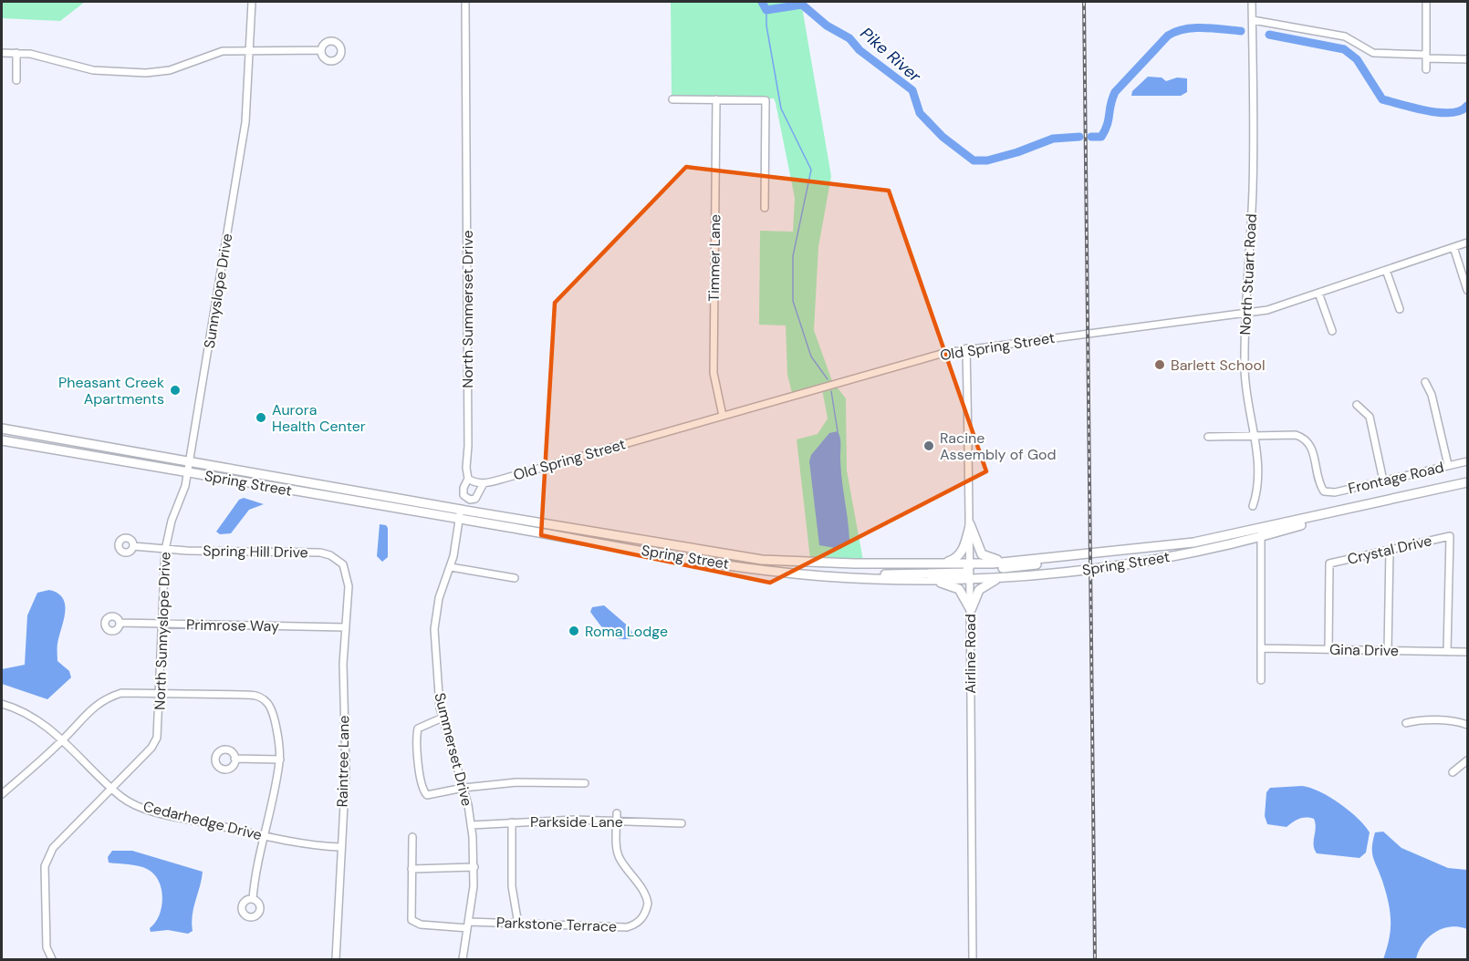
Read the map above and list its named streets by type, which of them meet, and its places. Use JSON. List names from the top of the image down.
{
  "streets": {
    "main road": ["Spring Street"],
    "street": [
      "Timmer Lane",
      "North Stuart Road",
      "Sunnyslope Drive",
      "North Summerset Drive",
      "Old Spring Street",
      "Frontage Road",
      "Crystal Drive",
      "Spring Hill Drive",
      "Primrose Way",
      "North Sunnyslope Drive",
      "Gina Drive",
      "Airline Road",
      "Summerset Drive",
      "Raintree Lane",
      "Cedarhedge Drive",
      "Parkside Lane",
      "Parkstone Terrace"
    ]
  },
  "crossings": [
    ["Timmer Lane", "Old Spring Street"],
    ["North Stuart Road", "Old Spring Street"],
    ["North Stuart Road", "Frontage Road"],
    ["Sunnyslope Drive", "Spring Street"],
    ["Sunnyslope Drive", "North Sunnyslope Drive"],
    ["North Summerset Drive", "Old Spring Street"],
    ["Old Spring Street", "Airline Road"],
    ["Spring Street", "North Sunnyslope Drive"],
    ["Spring Street", "Airline Road"],
    ["Spring Street", "Summerset Drive"],
    ["Crystal Drive", "Gina Drive"],
    ["Spring Hill Drive", "North Sunnyslope Drive"],
    ["Spring Hill Drive", "Raintree Lane"],
    ["Primrose Way", "North Sunnyslope Drive"],
    ["Primrose Way", "Raintree Lane"],
    ["North Sunnyslope Drive", "Cedarhedge Drive"],
    ["Summerset Drive", "Parkside Lane"],
    ["Summerset Drive", "Parkstone Terrace"],
    ["Raintree Lane", "Cedarhedge Drive"],
    ["Parkside Lane", "Parkstone Terrace"]
  ],
  "water": ["Pike River"],
  "places": [
    "Barlett School",
    "Pheasant Creek Apartments",
    "Aurora Health Center",
    "Racine Assembly of God",
    "Roma Lodge"
  ]
}
